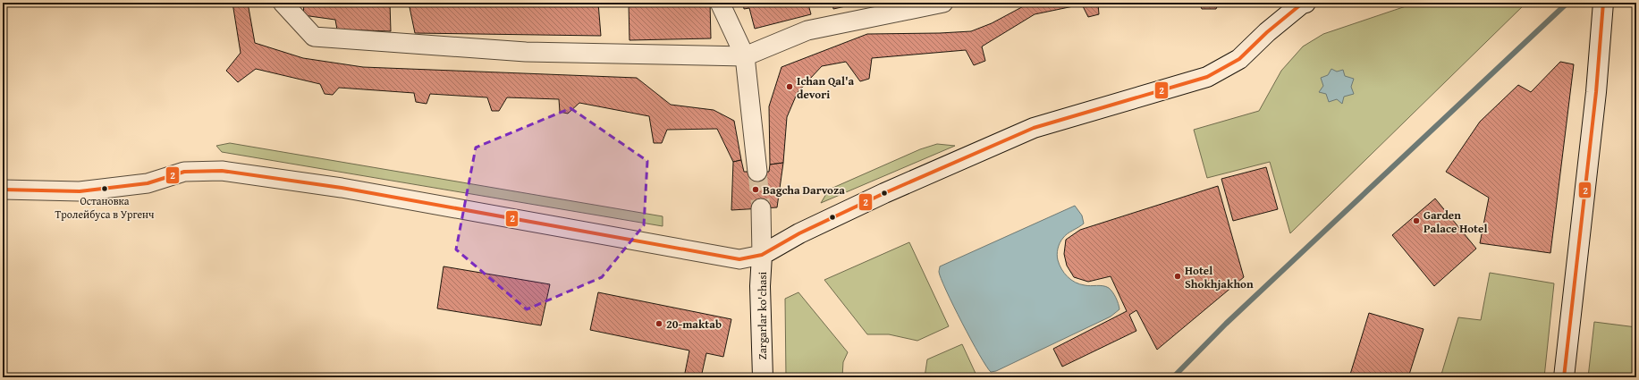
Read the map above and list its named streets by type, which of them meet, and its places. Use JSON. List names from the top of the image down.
{
  "streets": {
    "main road": ["Zargarlar ko'chasi"]
  },
  "places": [
    "Ichan Qal'a devori",
    "Остановка Тролейбуса в Ургенч",
    "Bagcha Darvoza",
    "Garden Palace Hotel",
    "Hotel Shokhjakhon",
    "20-maktab"
  ],
  "lines": ["transit line 2"]
}
